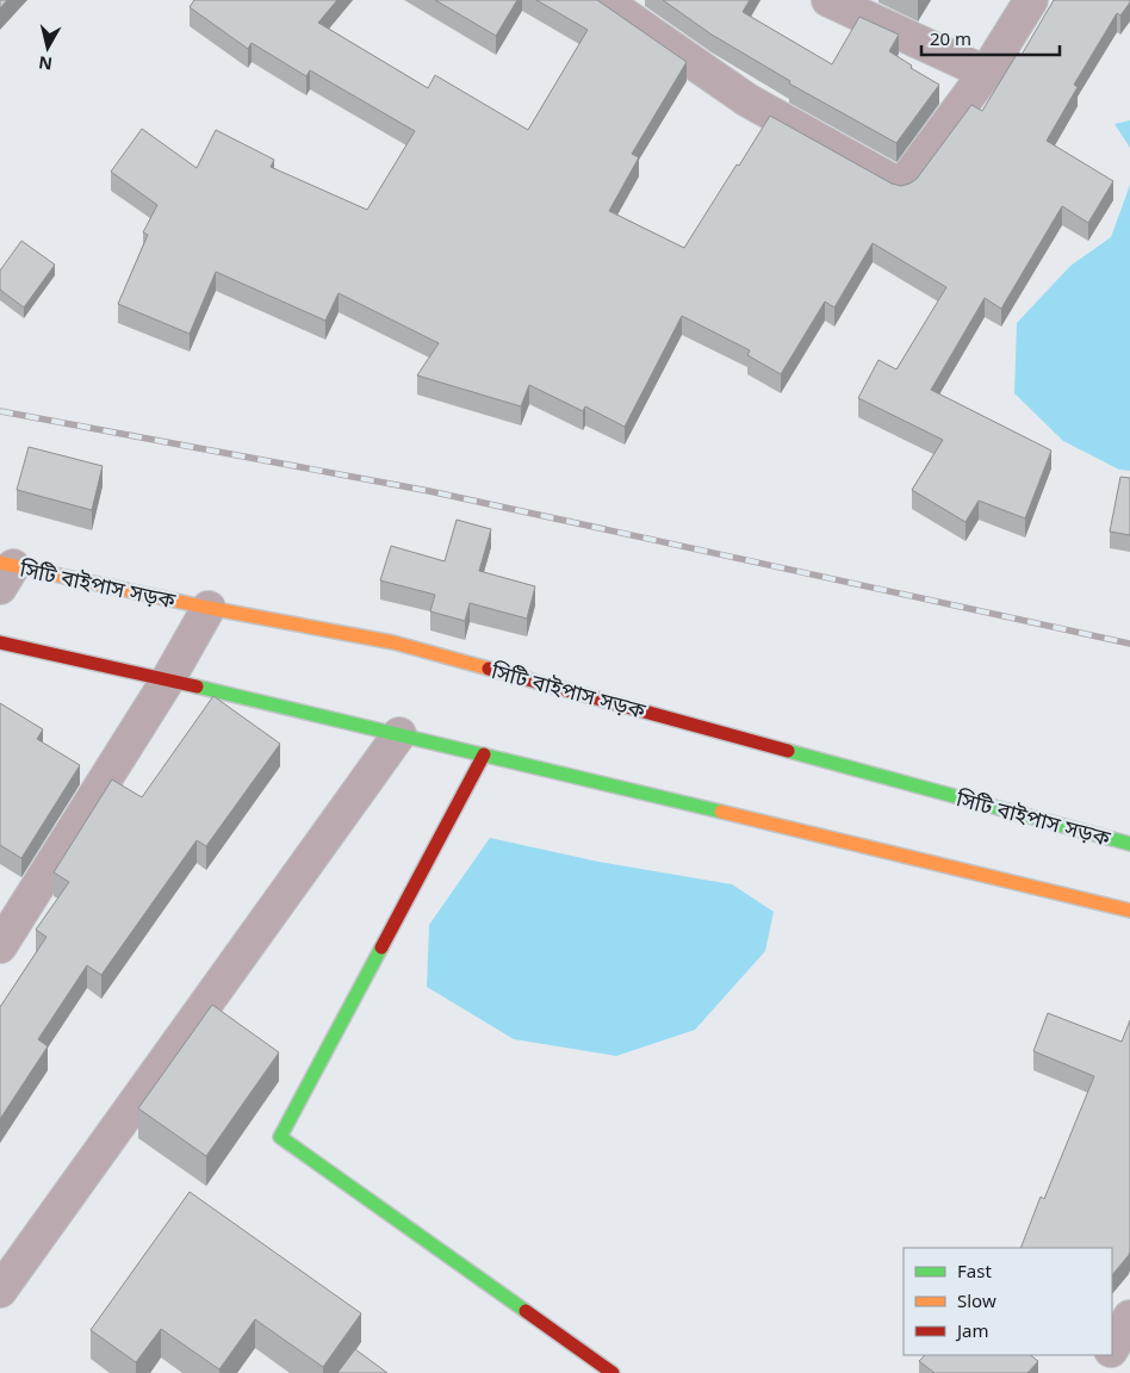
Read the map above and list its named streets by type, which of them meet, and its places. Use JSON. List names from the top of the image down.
{
  "streets": {
    "main road": ["সিটি বাইপাস সড়ক"]
  },
  "legend": ["Fast", "Slow", "Jam"],
  "scale_bar": "20 m",
  "north": "bottom"
}
